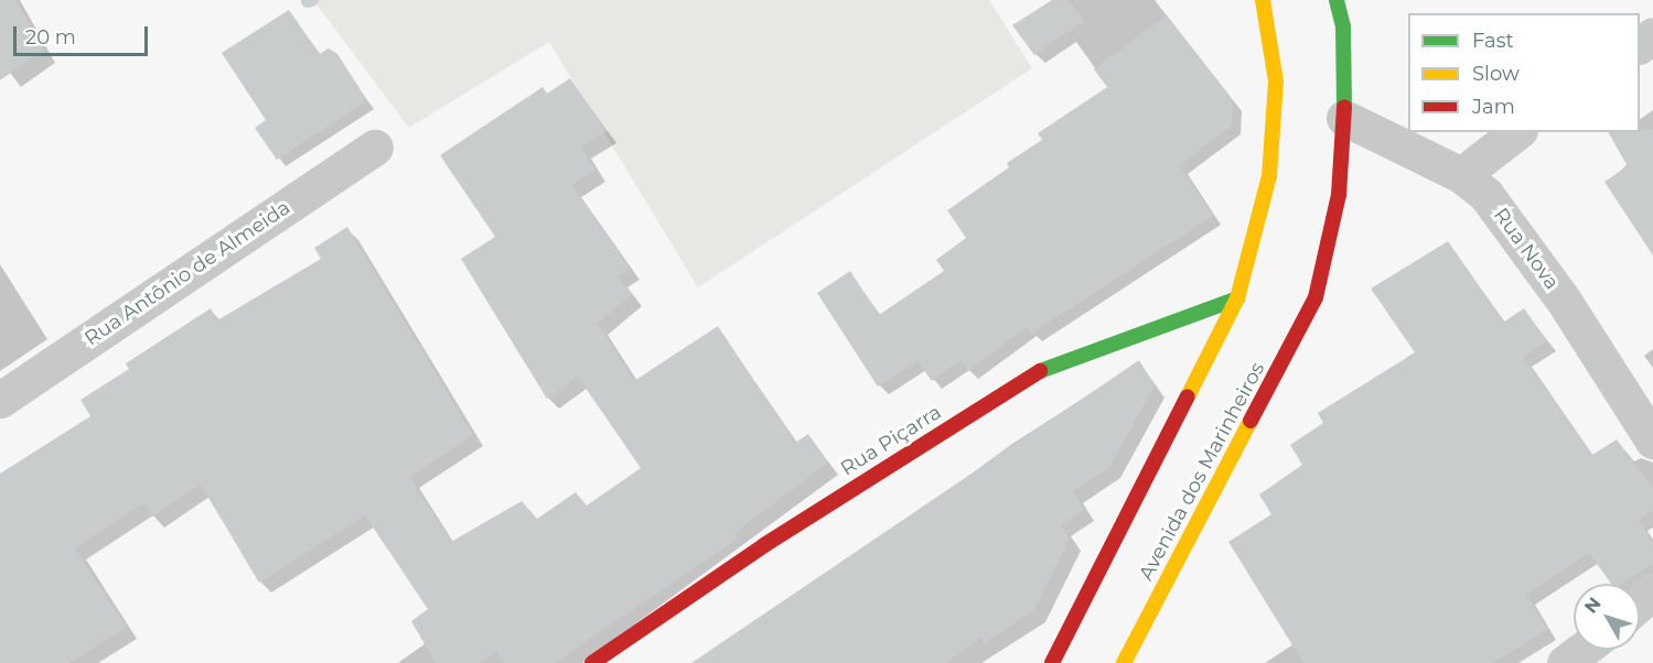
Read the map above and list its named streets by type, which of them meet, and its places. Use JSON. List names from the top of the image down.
{
  "streets": {
    "main road": ["Rua Piçarra", "Avenida dos Marinheiros"],
    "street": ["Rua Nova", "Rua Antônio de Almeida"]
  },
  "crossings": [
    ["Rua Nova", "Avenida dos Marinheiros"]
  ],
  "legend": ["Fast", "Slow", "Jam"],
  "scale_bar": "20 m",
  "north": "top left"
}
